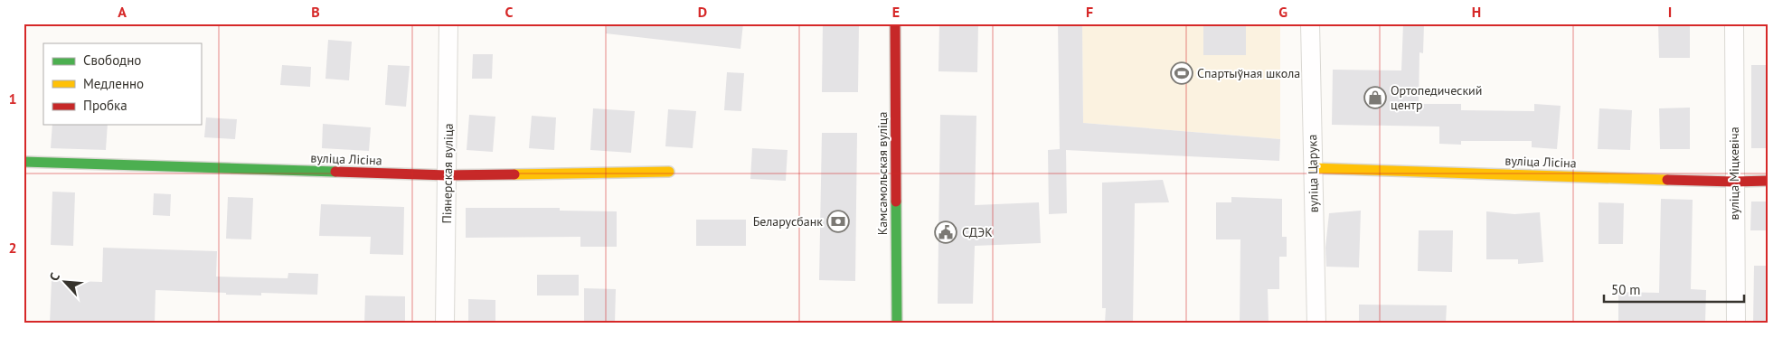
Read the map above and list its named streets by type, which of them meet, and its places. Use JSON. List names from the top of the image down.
{
  "streets": {
    "street": [
      "вуліца Лісіна",
      "Піянерская вуліца",
      "Камсамольская вуліца",
      "вуліца Царука",
      "вуліца Міцкевіча"
    ]
  },
  "crossings": [
    ["вуліца Лісіна", "Піянерская вуліца"],
    ["вуліца Лісіна", "вуліца Царука"],
    ["вуліца Лісіна", "вуліца Міцкевіча"]
  ],
  "places": {
    "sports": ["Спартыўная школа"],
    "shop": ["Ортопедический центр"],
    "bank": ["Беларусбанк"],
    "public building": ["СДЭК"]
  },
  "legend": ["Свободно", "Медленно", "Пробка"],
  "scale_bar": "50 m",
  "north": "top left",
  "grid": {
    "columns": [
      "A",
      "B",
      "C",
      "D",
      "E",
      "F",
      "G",
      "H",
      "I"
    ],
    "rows": ["1", "2"]
  }
}
